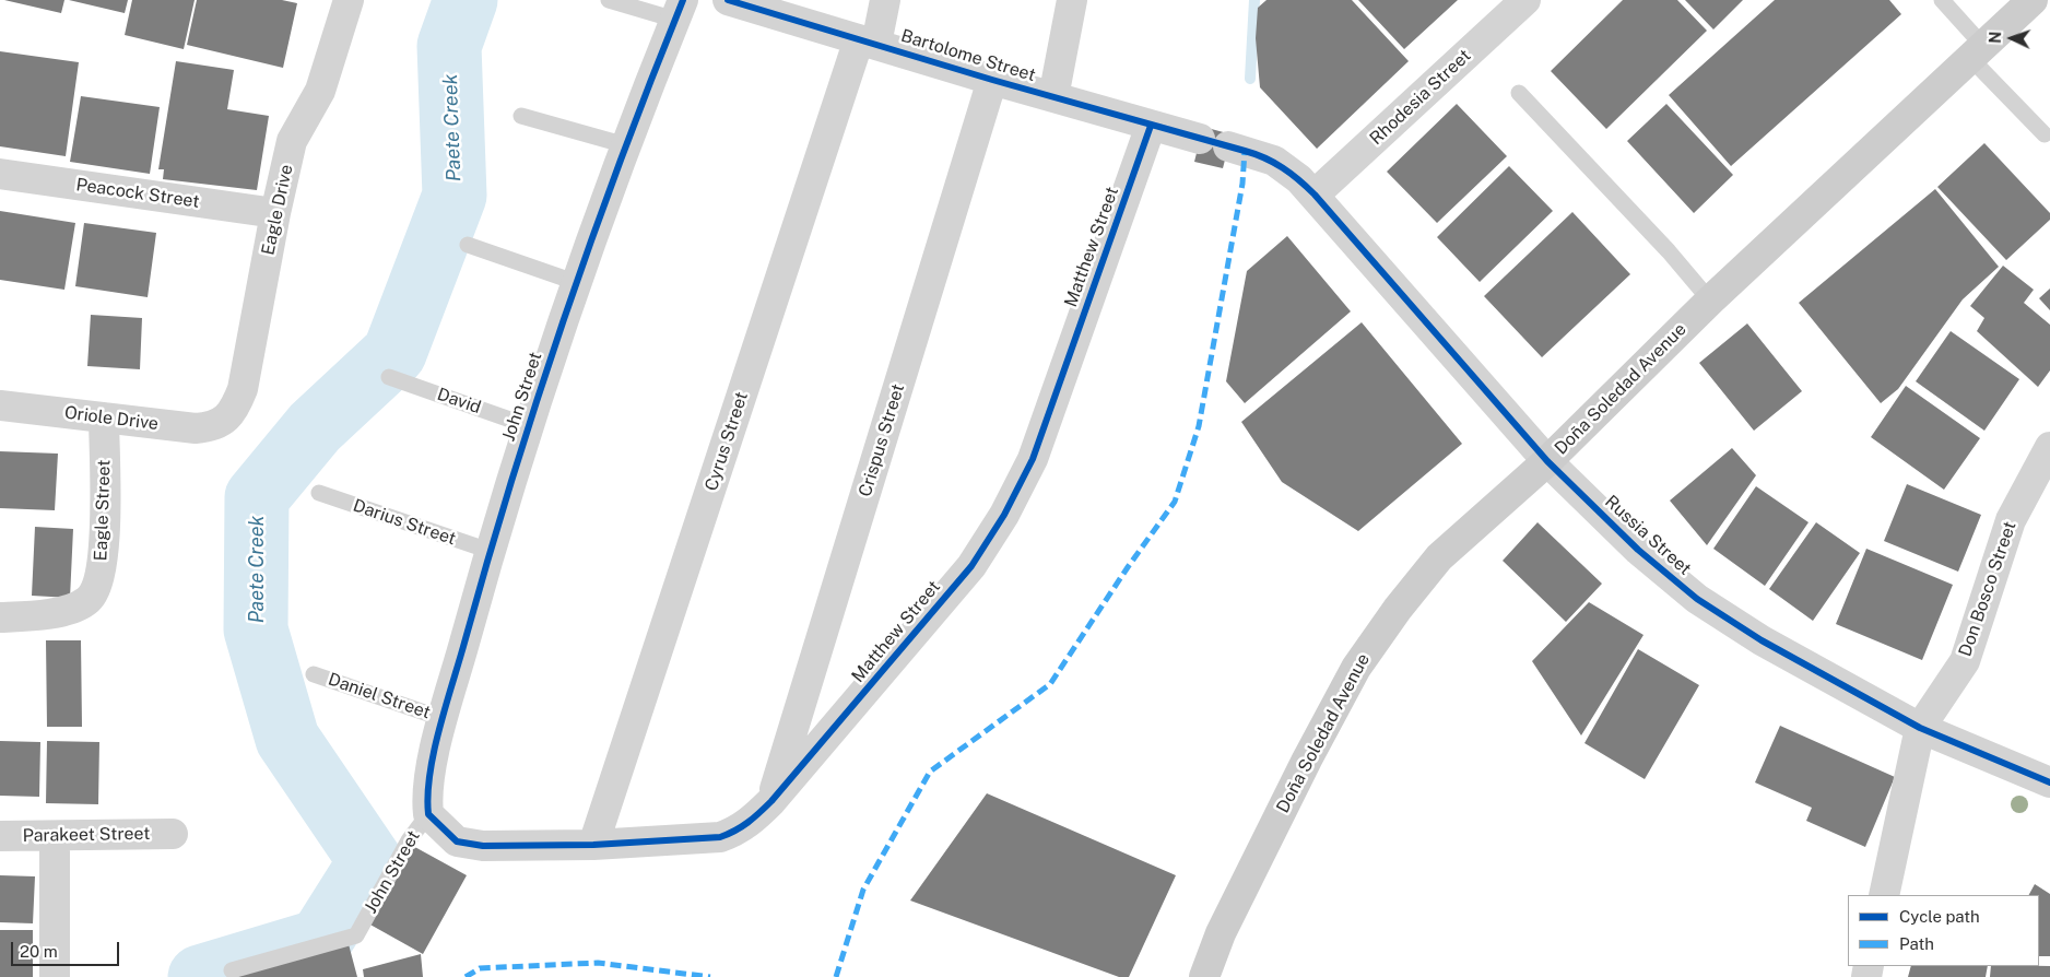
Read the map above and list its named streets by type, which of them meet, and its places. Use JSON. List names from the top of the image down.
{
  "streets": {
    "main road": ["Doña Soledad Avenue"],
    "street": [
      "Bartolome Street",
      "Rhodesia Street",
      "Peacock Street",
      "Eagle Drive",
      "Matthew Street",
      "John Street",
      "Oriole Drive",
      "Crispus Street",
      "Cyrus Street",
      "Eagle Street",
      "Russia Street",
      "Don Bosco Street",
      "Parakeet Street"
    ],
    "lane": ["David", "Darius Street", "Daniel Street"]
  },
  "crossings": [
    ["Bartolome Street", "Rhodesia Street"],
    ["Bartolome Street", "Matthew Street"],
    ["Bartolome Street", "Crispus Street"],
    ["Bartolome Street", "Cyrus Street"],
    ["Bartolome Street", "Russia Street"],
    ["Rhodesia Street", "Russia Street"],
    ["Peacock Street", "Eagle Drive"],
    ["Eagle Drive", "Oriole Drive"],
    ["Matthew Street", "John Street"],
    ["Matthew Street", "Crispus Street"],
    ["Matthew Street", "Cyrus Street"],
    ["Doña Soledad Avenue", "Russia Street"],
    ["John Street", "David"],
    ["John Street", "Darius Street"],
    ["John Street", "Daniel Street"],
    ["Oriole Drive", "Eagle Street"],
    ["Russia Street", "Don Bosco Street"]
  ],
  "water": ["Paete Creek"],
  "legend": ["Cycle path", "Path"],
  "scale_bar": "20 m",
  "north": "left"
}
